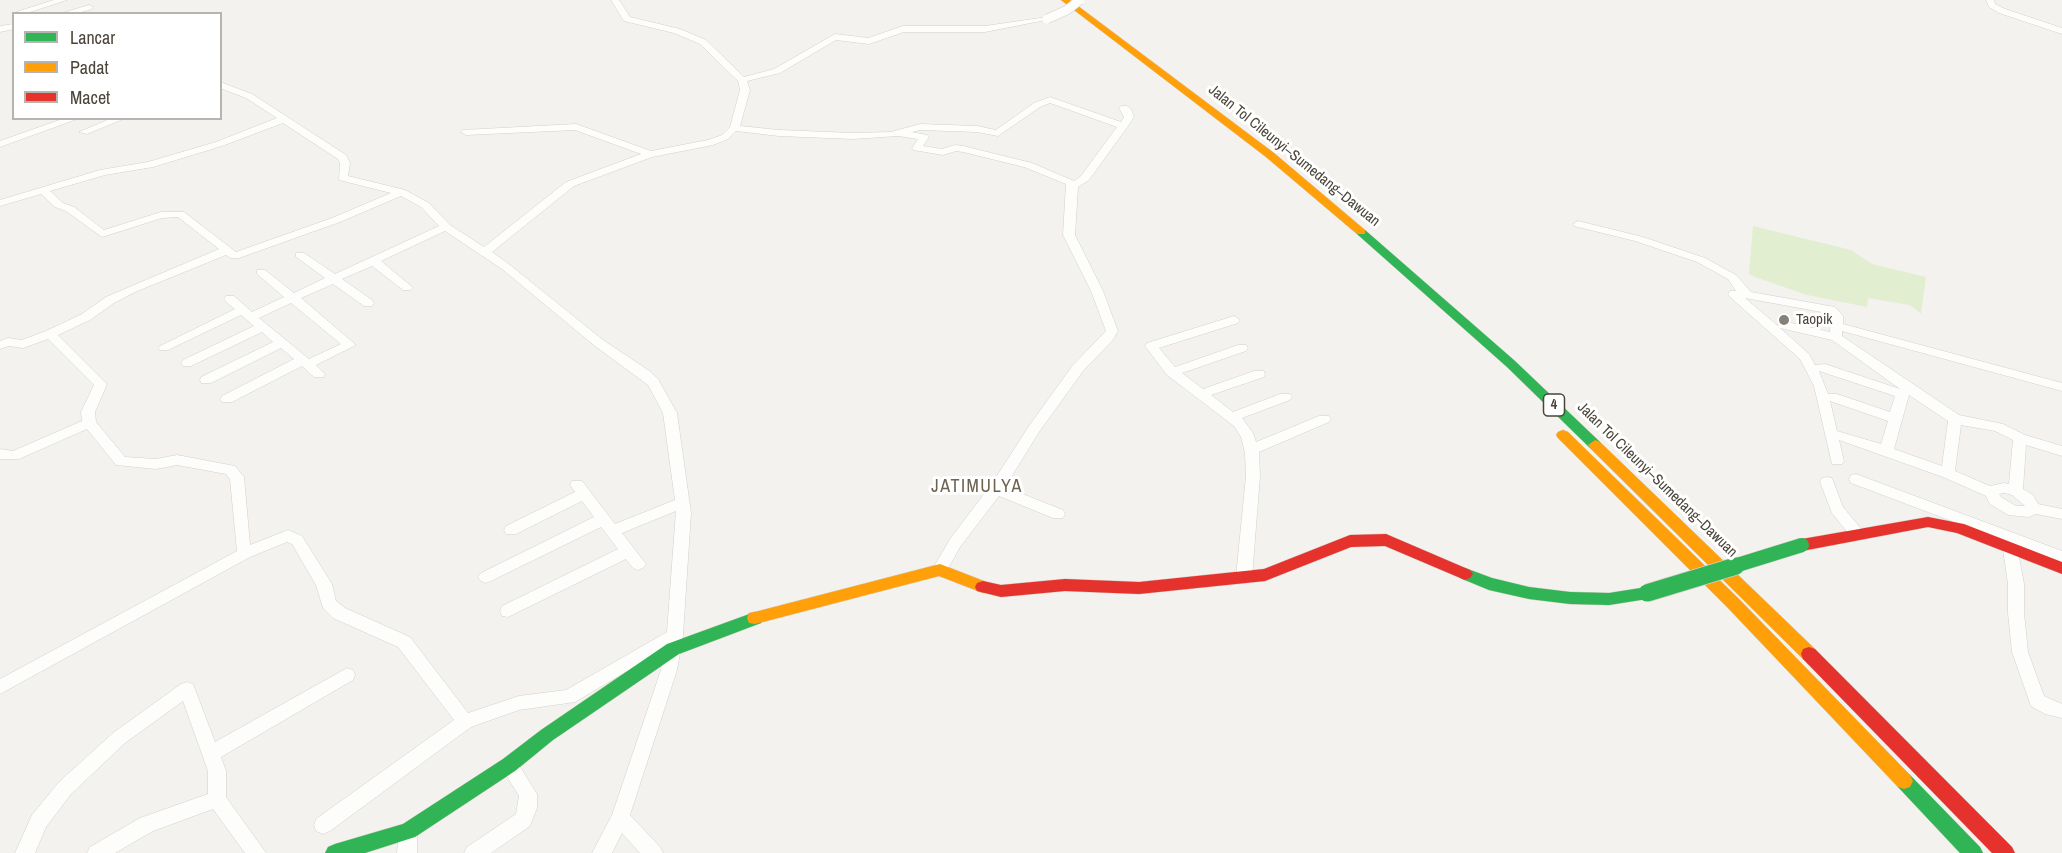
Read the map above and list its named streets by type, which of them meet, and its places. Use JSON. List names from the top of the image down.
{
  "streets": {
    "main road": ["Jalan Tol Cileunyi–Sumedang–Dawuan", "4"]
  },
  "districts": ["JATIMULYA"],
  "places": ["Taopik"],
  "legend": ["Lancar", "Padat", "Macet"]
}
